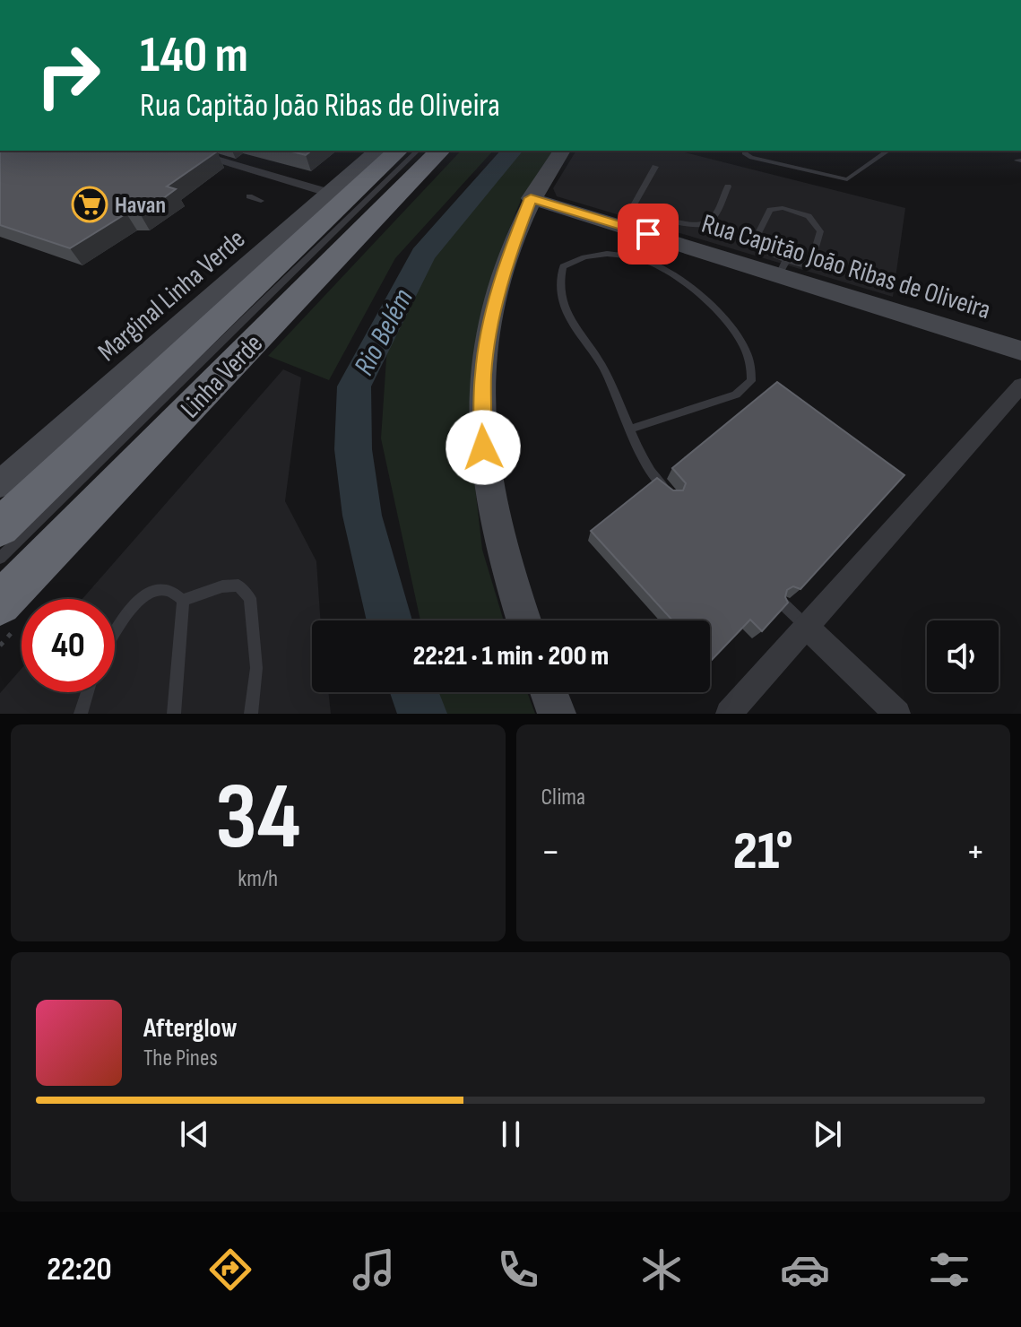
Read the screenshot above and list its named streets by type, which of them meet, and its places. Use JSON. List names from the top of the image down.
{
  "streets": {
    "highway": ["Linha Verde"],
    "street": ["Rua Capitão João Ribas de Oliveira", "Marginal Linha Verde"]
  },
  "water": ["Rio Belém"],
  "places": {
    "supermarket": ["Havan"]
  },
  "page": {
    "turn": ["140 m", "Rua Capitão João Ribas de Oliveira"],
    "limit": "40",
    "trip": "22:21 · 1 min · 200 m",
    "tile": [
      ["34", "km/h"],
      "Clima"
    ],
    "heat": ["−", "21°", "+"],
    "song": ["Afterglow", "The Pines"],
    "tabs": "22:20"
  }
}
